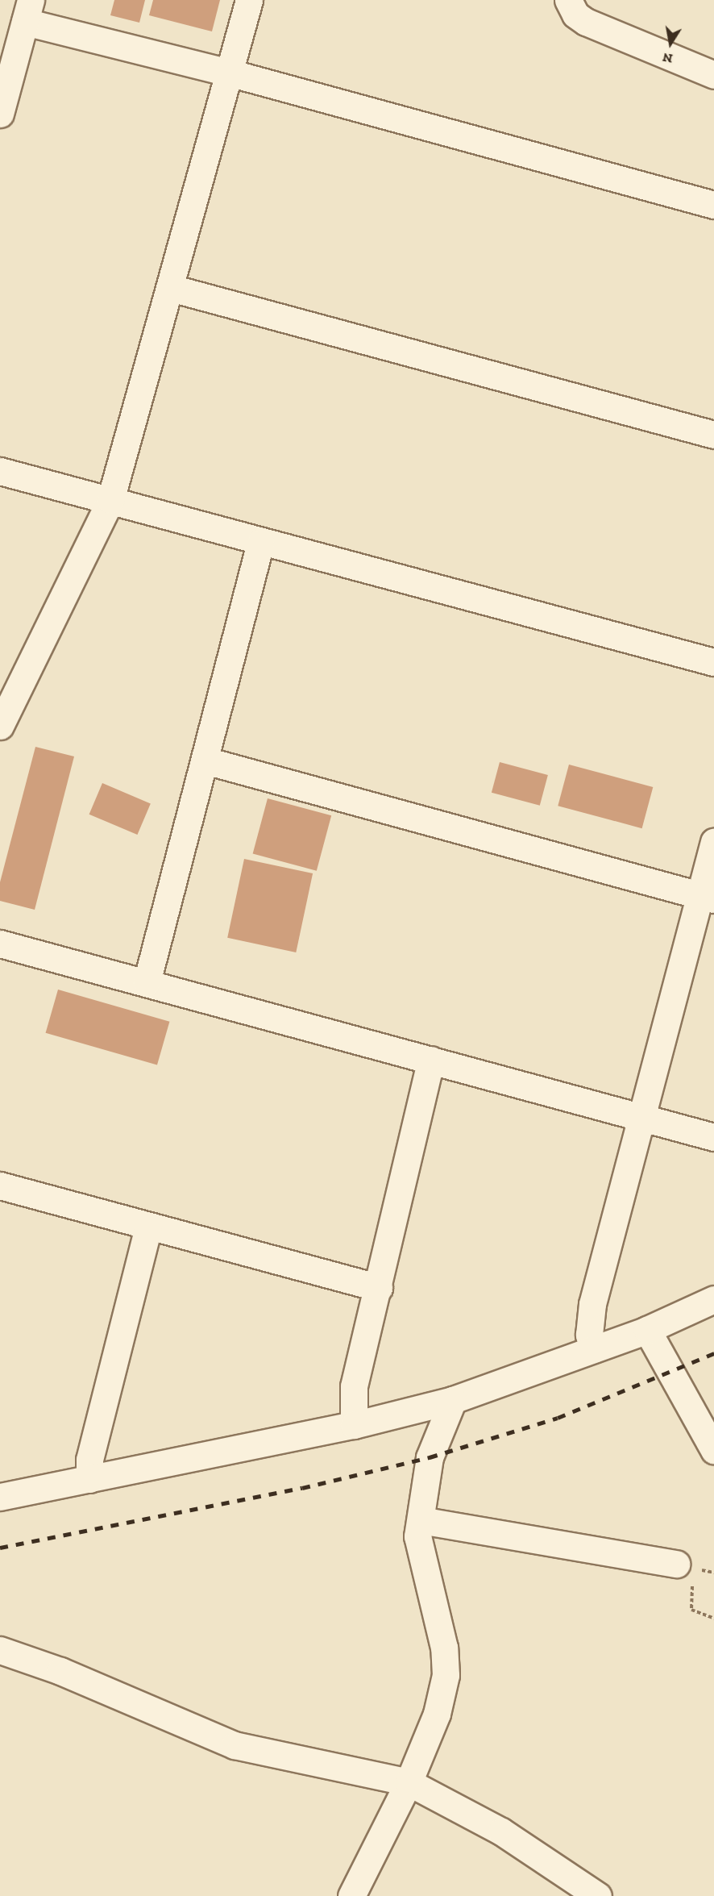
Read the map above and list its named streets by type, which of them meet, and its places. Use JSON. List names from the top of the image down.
{
  "north": "bottom"
}
